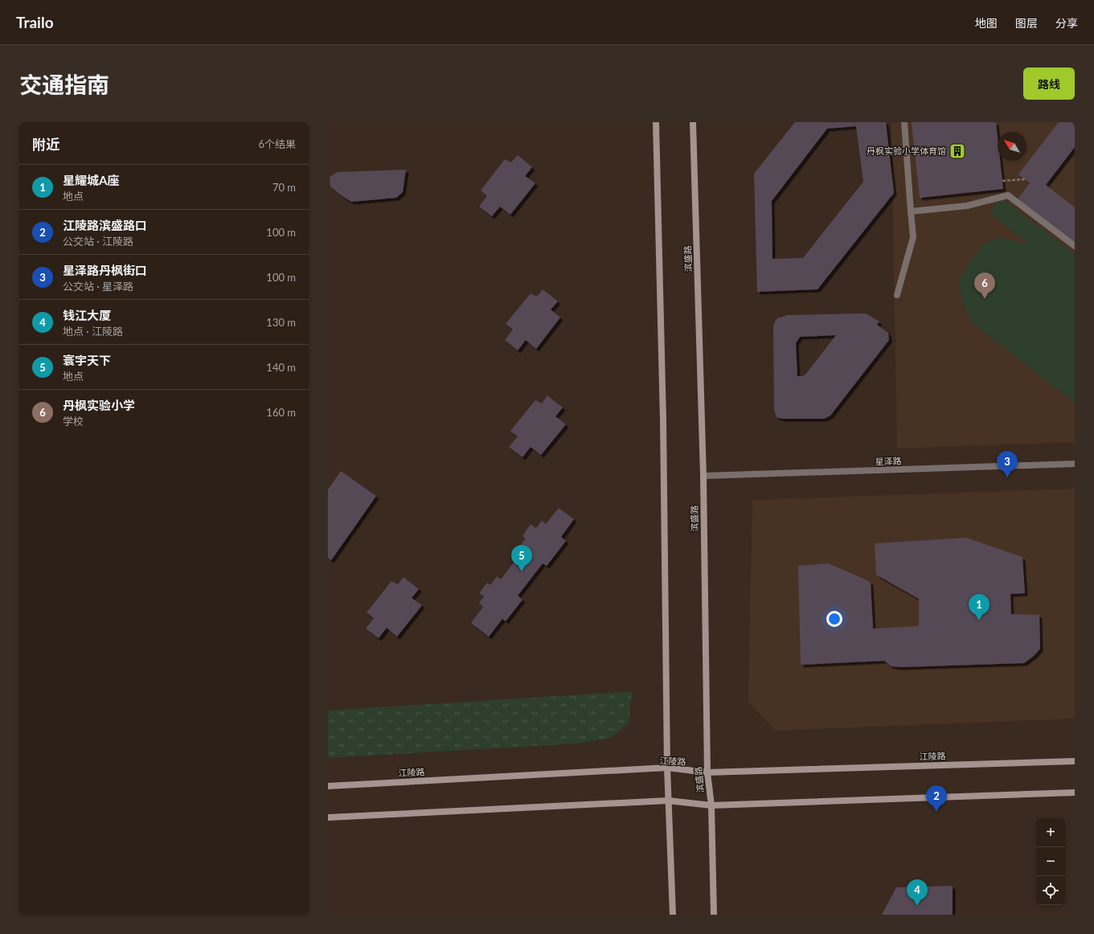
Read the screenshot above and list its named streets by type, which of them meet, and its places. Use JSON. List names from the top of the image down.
{
  "streets": {
    "main road": ["滨盛路", "江陵路"],
    "street": ["星泽路"]
  },
  "crossings": [
    ["滨盛路", "星泽路"],
    ["滨盛路", "江陵路"]
  ],
  "places": {
    "building": ["丹枫实验小学体育馆"]
  },
  "north": "top left",
  "page": {
    "header": "Trailo",
    "nav": ["地图", "图层", "分享"],
    "title": "交通指南",
    "buttons": "路线",
    "heading": ["附近", "6个结果"],
    "list": [
      {
        "mark": "1",
        "name": "星耀城A座",
        "note": "地点",
        "value": "70 m"
      },
      {
        "mark": "2",
        "name": "江陵路滨盛路口",
        "note": "公交站 · 江陵路",
        "value": "100 m"
      },
      {
        "mark": "3",
        "name": "星泽路丹枫街口",
        "note": "公交站 · 星泽路",
        "value": "100 m"
      },
      {
        "mark": "4",
        "name": "钱江大厦",
        "note": "地点 · 江陵路",
        "value": "130 m"
      },
      {
        "mark": "5",
        "name": "寰宇天下",
        "note": "地点",
        "value": "140 m"
      },
      {
        "mark": "6",
        "name": "丹枫实验小学",
        "note": "学校",
        "value": "160 m"
      }
    ],
    "pins": [
      "6",
      "3",
      "5",
      "1",
      "2",
      "4"
    ],
    "map_buttons": ["+", "−"]
  }
}
